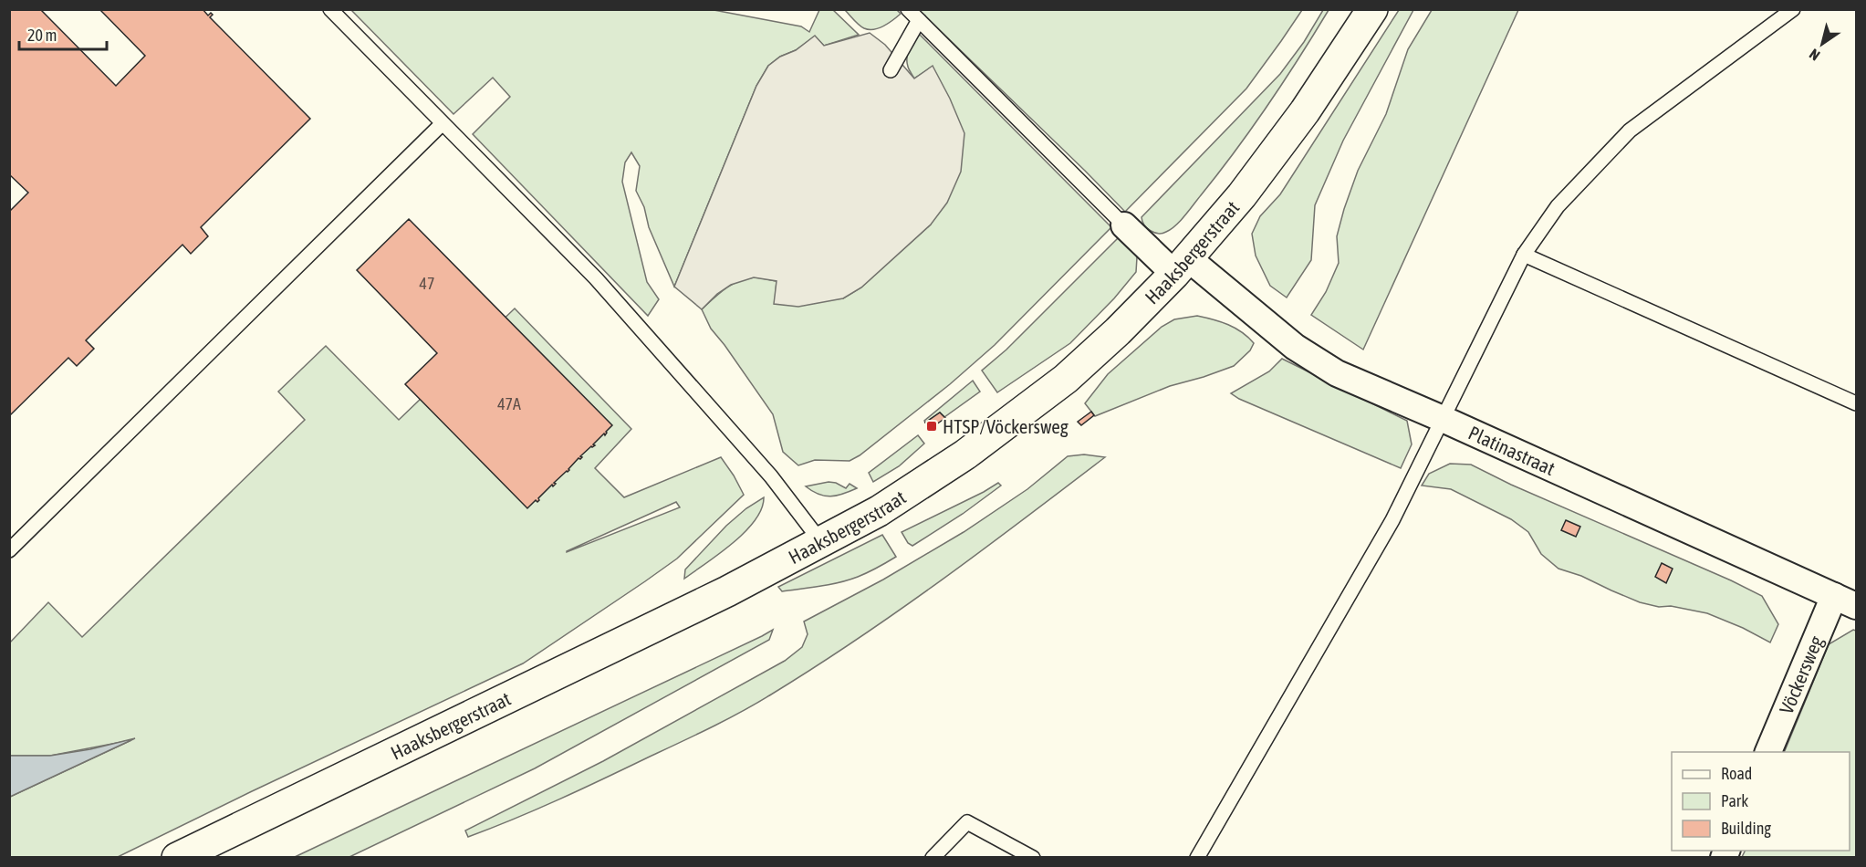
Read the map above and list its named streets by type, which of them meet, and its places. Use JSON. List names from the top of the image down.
{
  "streets": {
    "main road": ["Haaksbergerstraat"],
    "street": ["Platinastraat", "Vöckersweg"]
  },
  "crossings": [
    ["Haaksbergerstraat", "Platinastraat"],
    ["Platinastraat", "Vöckersweg"]
  ],
  "places": {
    "transit": ["HTSP/Vöckersweg"]
  },
  "house_numbers": ["47", "47A"],
  "legend": ["Road", "Park", "Building"],
  "scale_bar": "20 m",
  "north": "bottom left"
}
